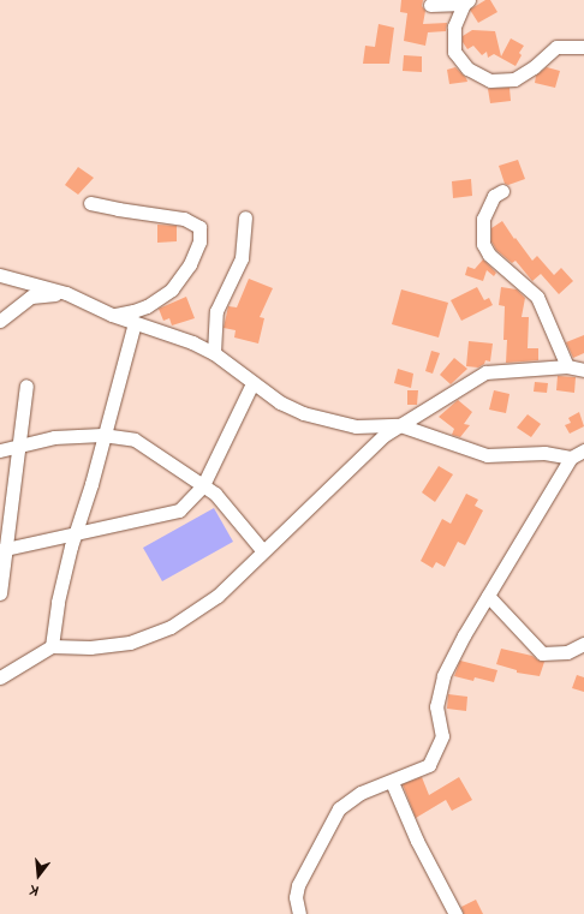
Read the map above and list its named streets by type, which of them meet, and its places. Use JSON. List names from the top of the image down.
{
  "north": "bottom"
}
